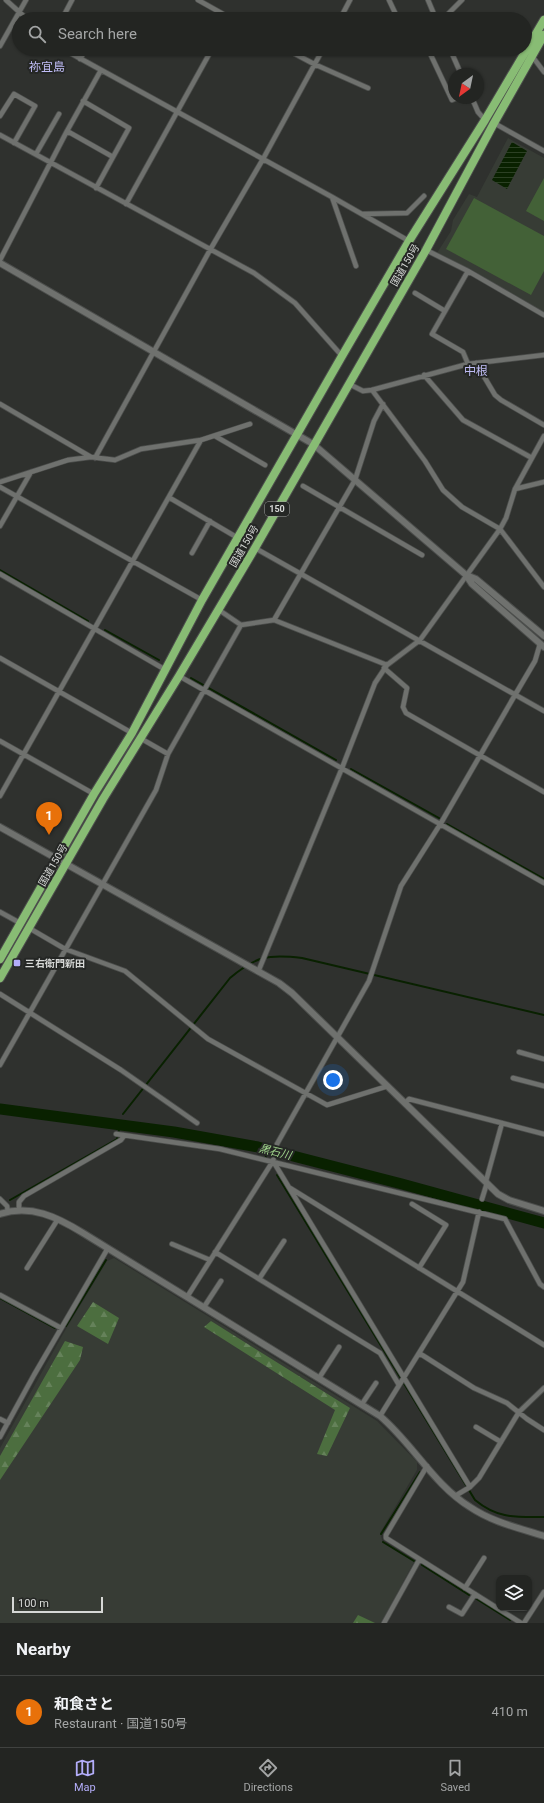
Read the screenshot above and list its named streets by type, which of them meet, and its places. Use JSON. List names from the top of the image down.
{
  "streets": {
    "highway": ["国道150号", "150"]
  },
  "districts": ["祢宜島", "中根"],
  "water": ["黒石川"],
  "places": {
    "transit": ["三右衛門新田"]
  },
  "scale_bar": "100 m",
  "north": "bottom left",
  "page": {
    "search": "Search here",
    "pins": "1",
    "scale": "100 m",
    "heading": "Nearby",
    "list": [
      {
        "mark": "1",
        "name": "和食さと",
        "note": "Restaurant · 国道150号",
        "value": "410 m"
      }
    ],
    "nav": ["Map", "Directions", "Saved"]
  }
}
